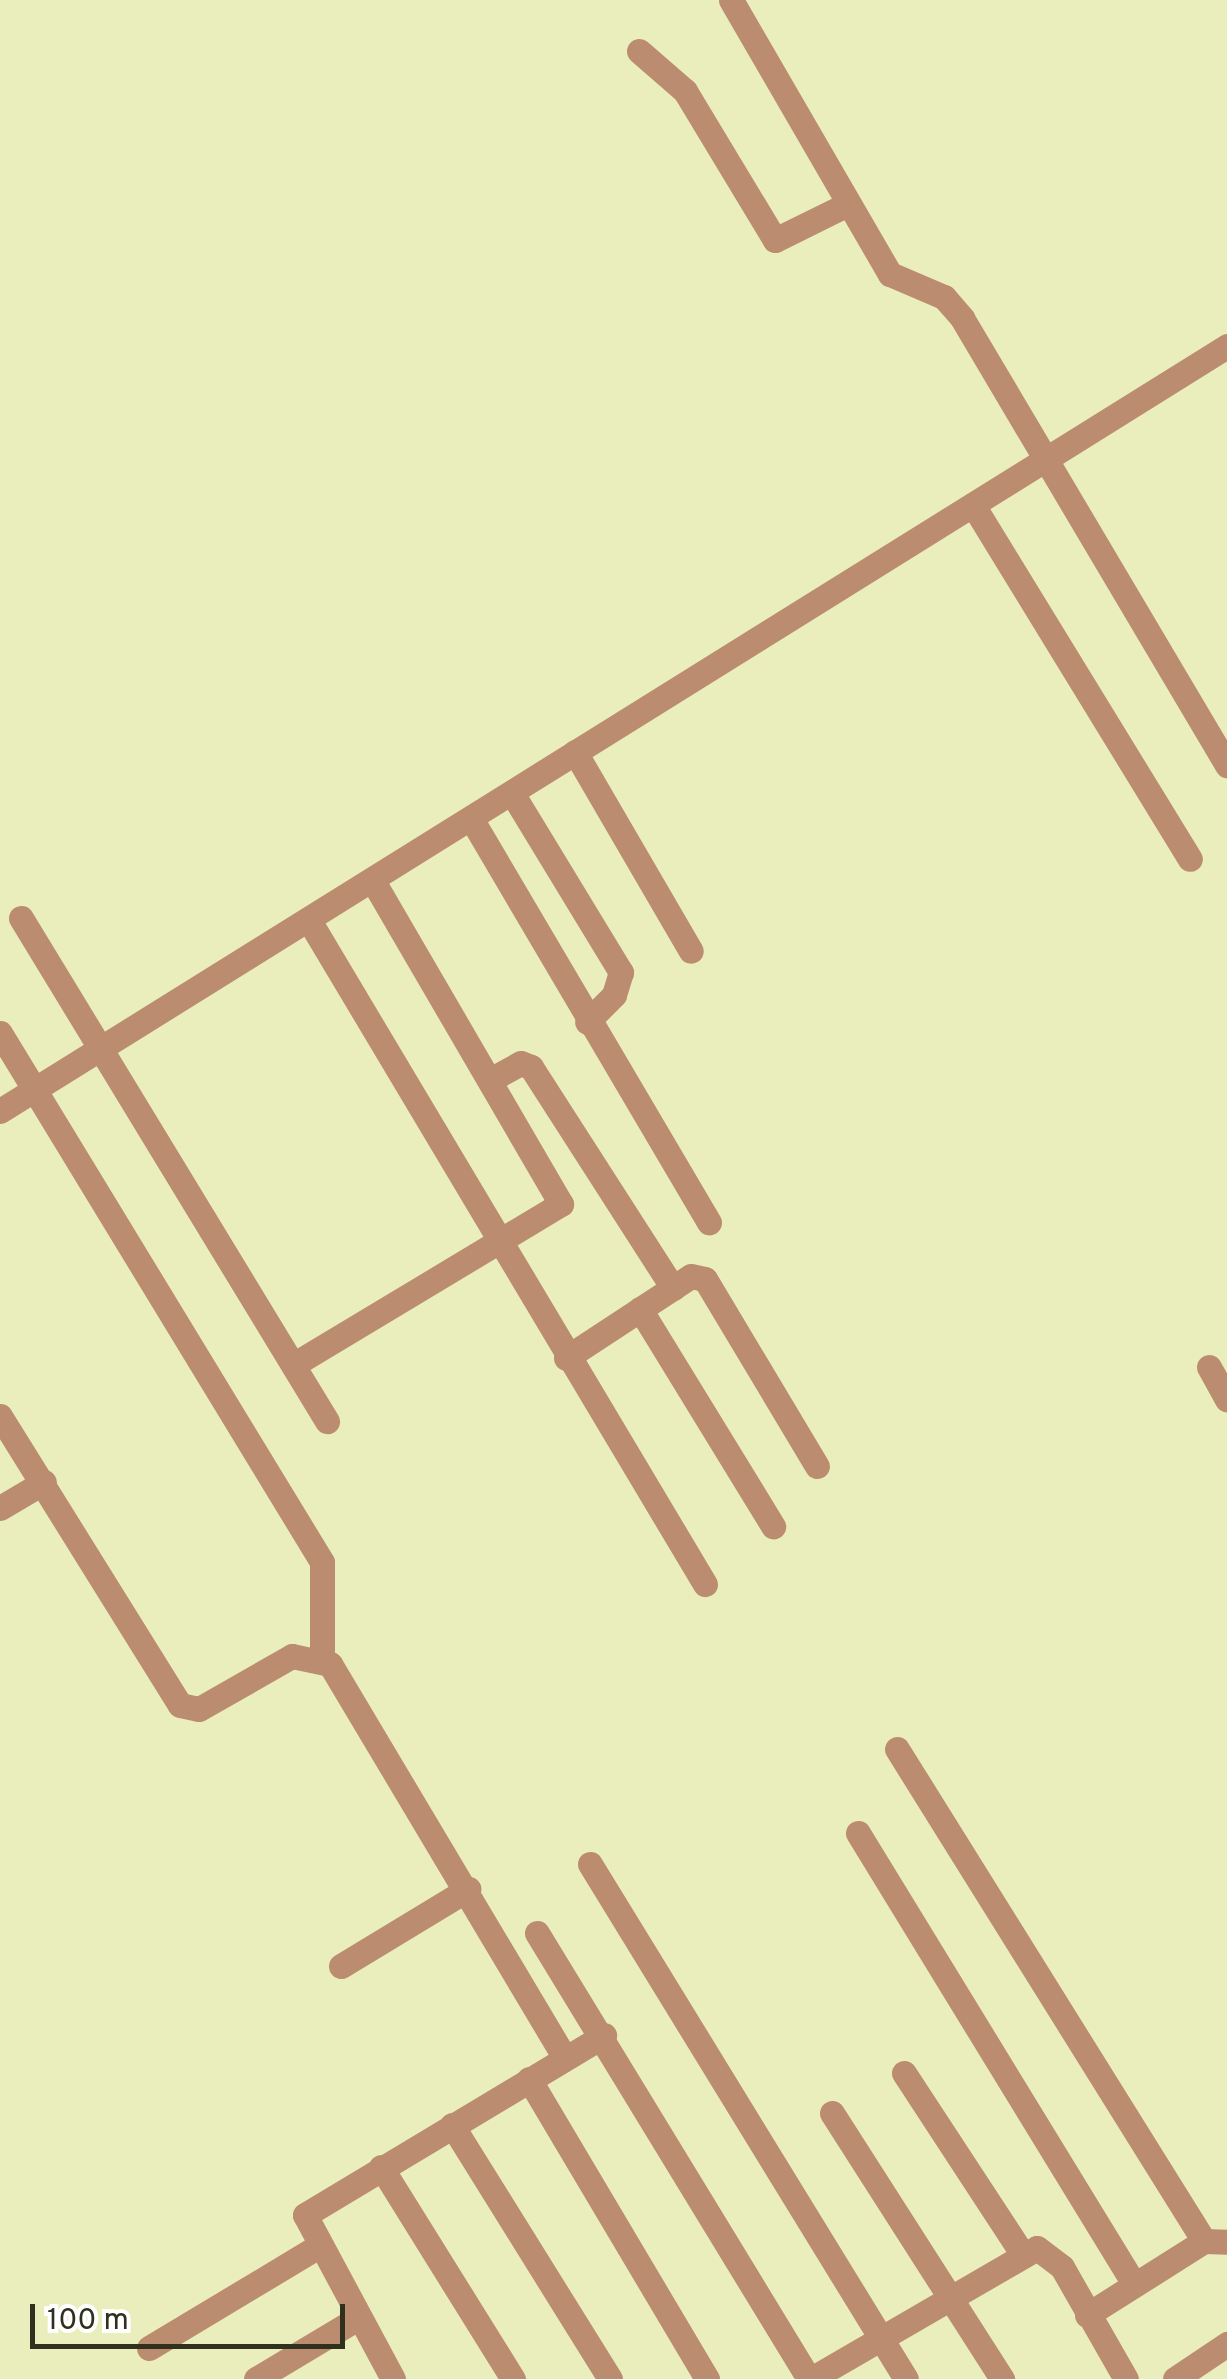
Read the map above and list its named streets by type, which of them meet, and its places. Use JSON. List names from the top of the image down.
{
  "scale_bar": "100 m"
}
